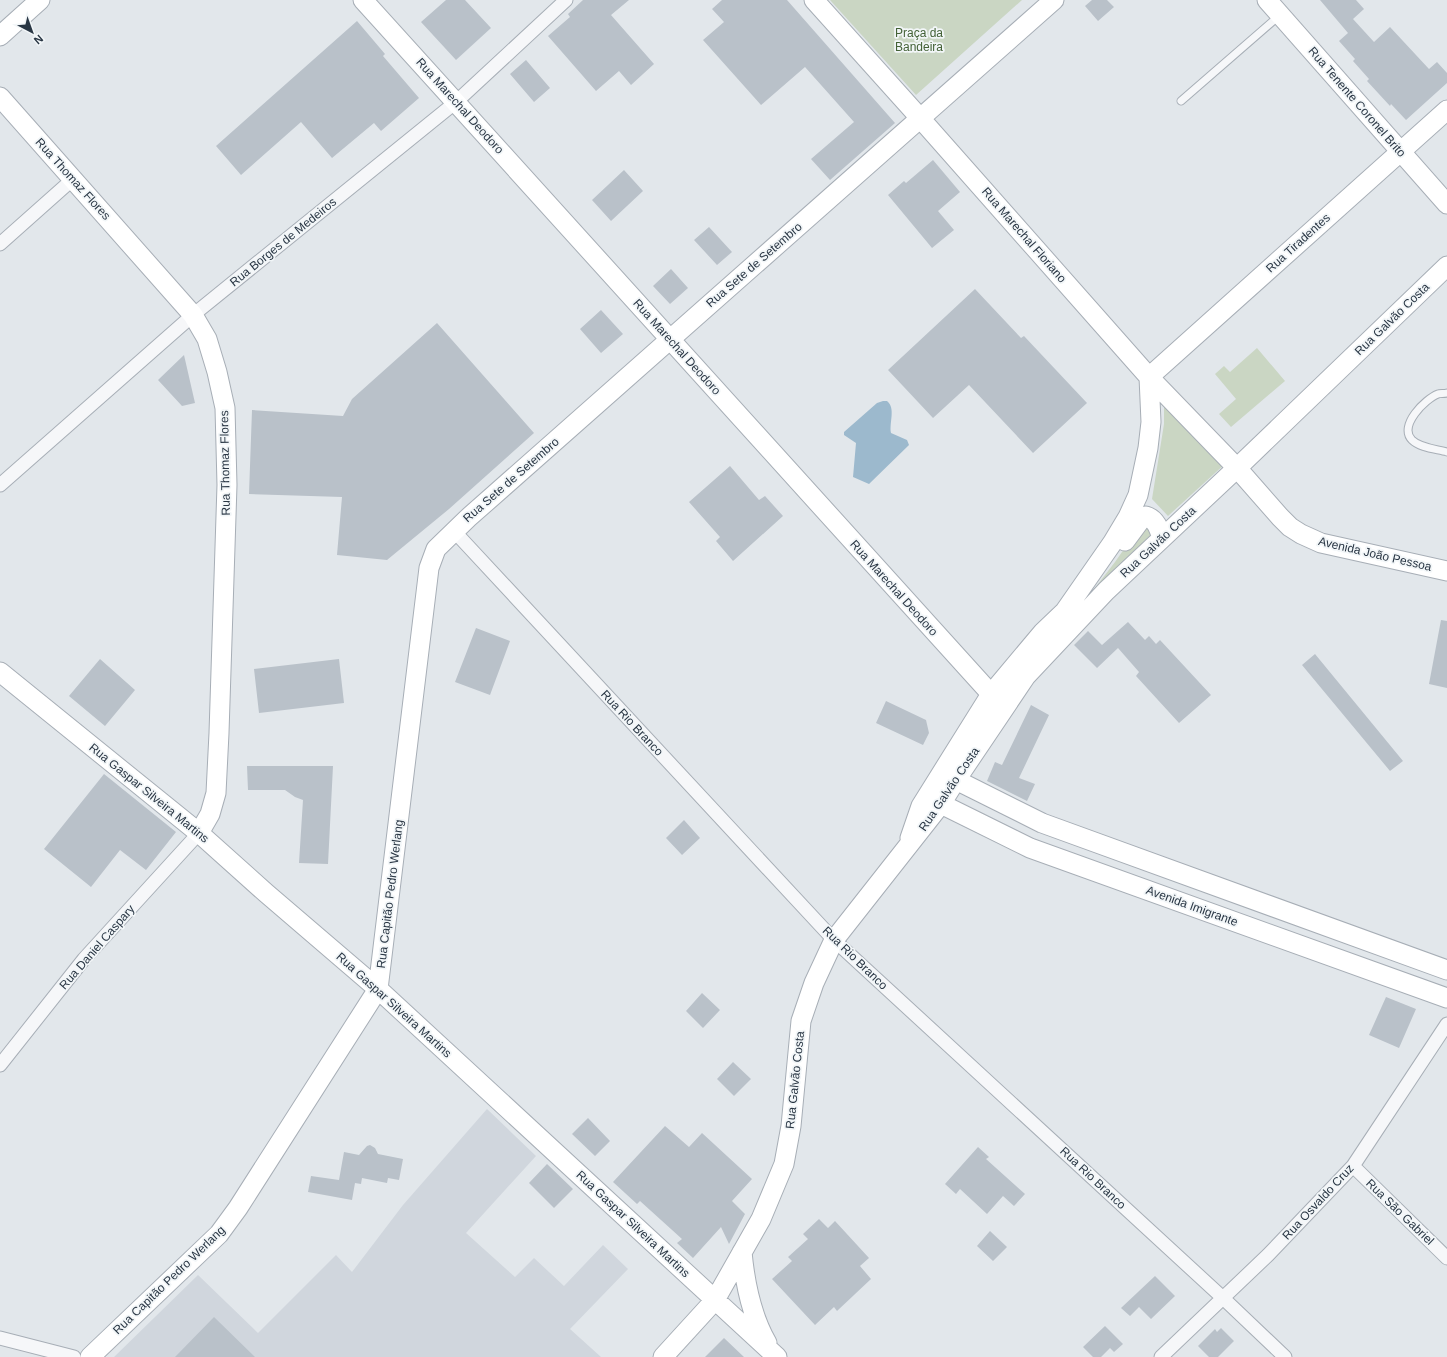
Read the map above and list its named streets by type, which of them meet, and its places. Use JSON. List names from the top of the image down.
{
  "streets": {
    "street": [
      "Rua Tenente Coronel Brito",
      "Rua Marechal Deodoro",
      "Rua Thomaz Flores",
      "Rua Marechal Floriano",
      "Rua Borges de Medeiros",
      "Rua Tiradentes",
      "Rua Sete de Setembro",
      "Rua Galvão Costa",
      "Avenida João Pessoa",
      "Rua Rio Branco",
      "Rua Gaspar Silveira Martins",
      "Rua Capitão Pedro Werlang",
      "Avenida Imigrante",
      "Rua Daniel Caspary",
      "Rua Osvaldo Cruz",
      "Rua São Gabriel"
    ]
  },
  "crossings": [
    ["Rua Tenente Coronel Brito", "Rua Tiradentes"],
    ["Rua Marechal Deodoro", "Rua Borges de Medeiros"],
    ["Rua Marechal Deodoro", "Rua Sete de Setembro"],
    ["Rua Marechal Deodoro", "Rua Galvão Costa"],
    ["Rua Thomaz Flores", "Rua Borges de Medeiros"],
    ["Rua Thomaz Flores", "Rua Gaspar Silveira Martins"],
    ["Rua Thomaz Flores", "Rua Daniel Caspary"],
    ["Rua Marechal Floriano", "Rua Tiradentes"],
    ["Rua Marechal Floriano", "Rua Sete de Setembro"],
    ["Rua Marechal Floriano", "Rua Galvão Costa"],
    ["Rua Marechal Floriano", "Avenida João Pessoa"],
    ["Rua Tiradentes", "Rua Galvão Costa"],
    ["Rua Sete de Setembro", "Rua Rio Branco"],
    ["Rua Sete de Setembro", "Rua Capitão Pedro Werlang"],
    ["Rua Galvão Costa", "Avenida João Pessoa"],
    ["Rua Galvão Costa", "Rua Rio Branco"],
    ["Rua Galvão Costa", "Rua Gaspar Silveira Martins"],
    ["Rua Galvão Costa", "Avenida Imigrante"],
    ["Rua Rio Branco", "Rua Capitão Pedro Werlang"],
    ["Rua Rio Branco", "Rua Osvaldo Cruz"],
    ["Rua Gaspar Silveira Martins", "Rua Capitão Pedro Werlang"],
    ["Rua Gaspar Silveira Martins", "Rua Daniel Caspary"],
    ["Rua Osvaldo Cruz", "Rua São Gabriel"]
  ],
  "parks": ["Praça da Bandeira"],
  "north": "bottom right"
}
